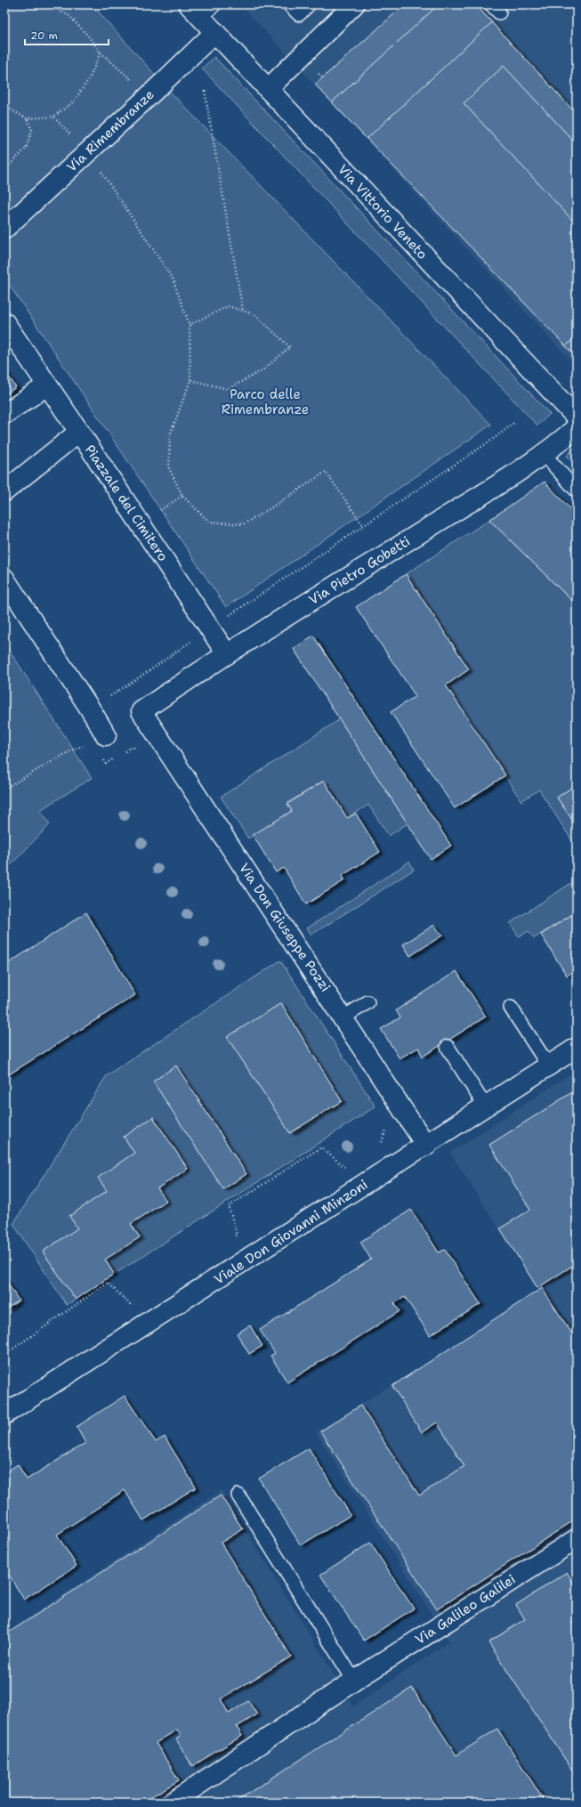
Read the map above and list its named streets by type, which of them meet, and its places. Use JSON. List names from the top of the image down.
{
  "streets": {
    "street": [
      "Via Rimembranze",
      "Via Vittorio Veneto",
      "Piazzale del Cimitero",
      "Via Pietro Gobetti",
      "Via Don Giuseppe Pozzi",
      "Viale Don Giovanni Minzoni",
      "Via Galileo Galilei"
    ]
  },
  "crossings": [
    ["Via Rimembranze", "Via Vittorio Veneto"],
    ["Piazzale del Cimitero", "Via Pietro Gobetti"],
    ["Via Pietro Gobetti", "Via Don Giuseppe Pozzi"],
    ["Via Don Giuseppe Pozzi", "Viale Don Giovanni Minzoni"]
  ],
  "parks": ["Parco delle Rimembranze"],
  "scale_bar": "20 m"
}
